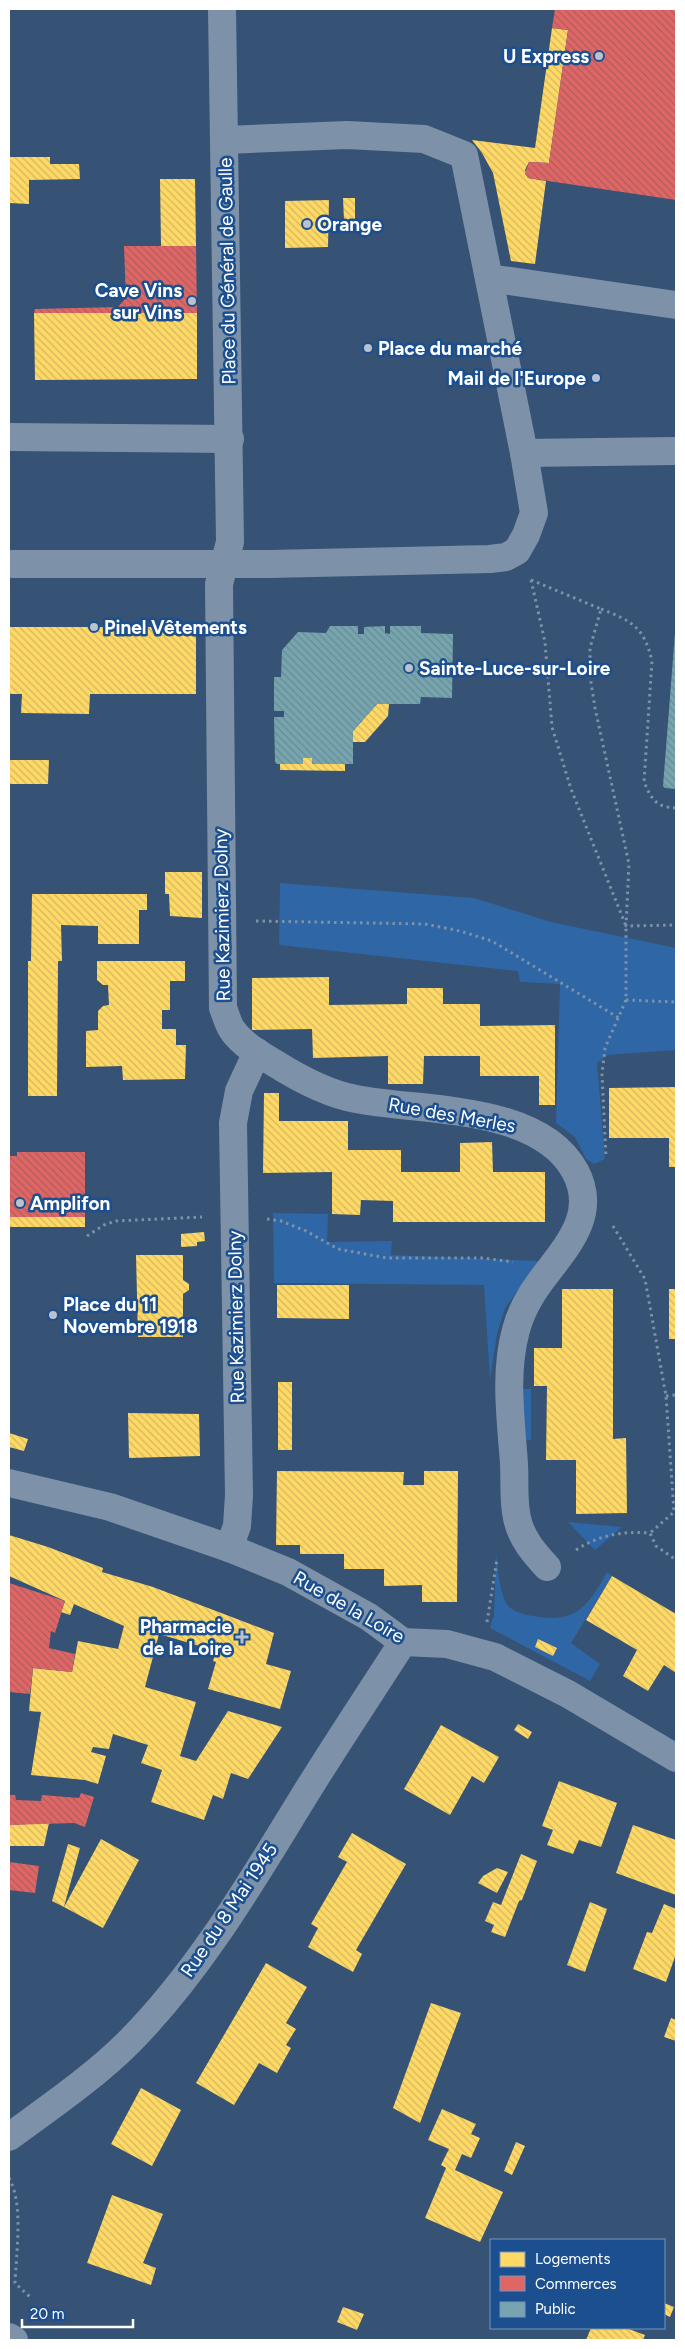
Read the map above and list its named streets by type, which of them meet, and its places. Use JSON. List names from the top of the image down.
{
  "streets": {
    "street": [
      "Place du Général de Gaulle",
      "Rue Kazimierz Dolny",
      "Rue des Merles",
      "Rue de la Loire",
      "Rue du 8 Mai 1945"
    ]
  },
  "crossings": [
    ["Place du Général de Gaulle", "Rue Kazimierz Dolny"],
    ["Rue Kazimierz Dolny", "Rue des Merles"],
    ["Rue Kazimierz Dolny", "Rue de la Loire"],
    ["Rue de la Loire", "Rue du 8 Mai 1945"]
  ],
  "places": {
    "other": [
      "U Express",
      "Orange",
      "Cave Vins sur Vins",
      "Place du marché",
      "Mail de l'Europe",
      "Pinel Vêtements",
      "Sainte-Luce-sur-Loire",
      "Amplifon",
      "Place du 11 Novembre 1918"
    ],
    "health": ["Pharmacie de la Loire"]
  },
  "legend": ["Logements", "Commerces", "Public"],
  "scale_bar": "20 m"
}
